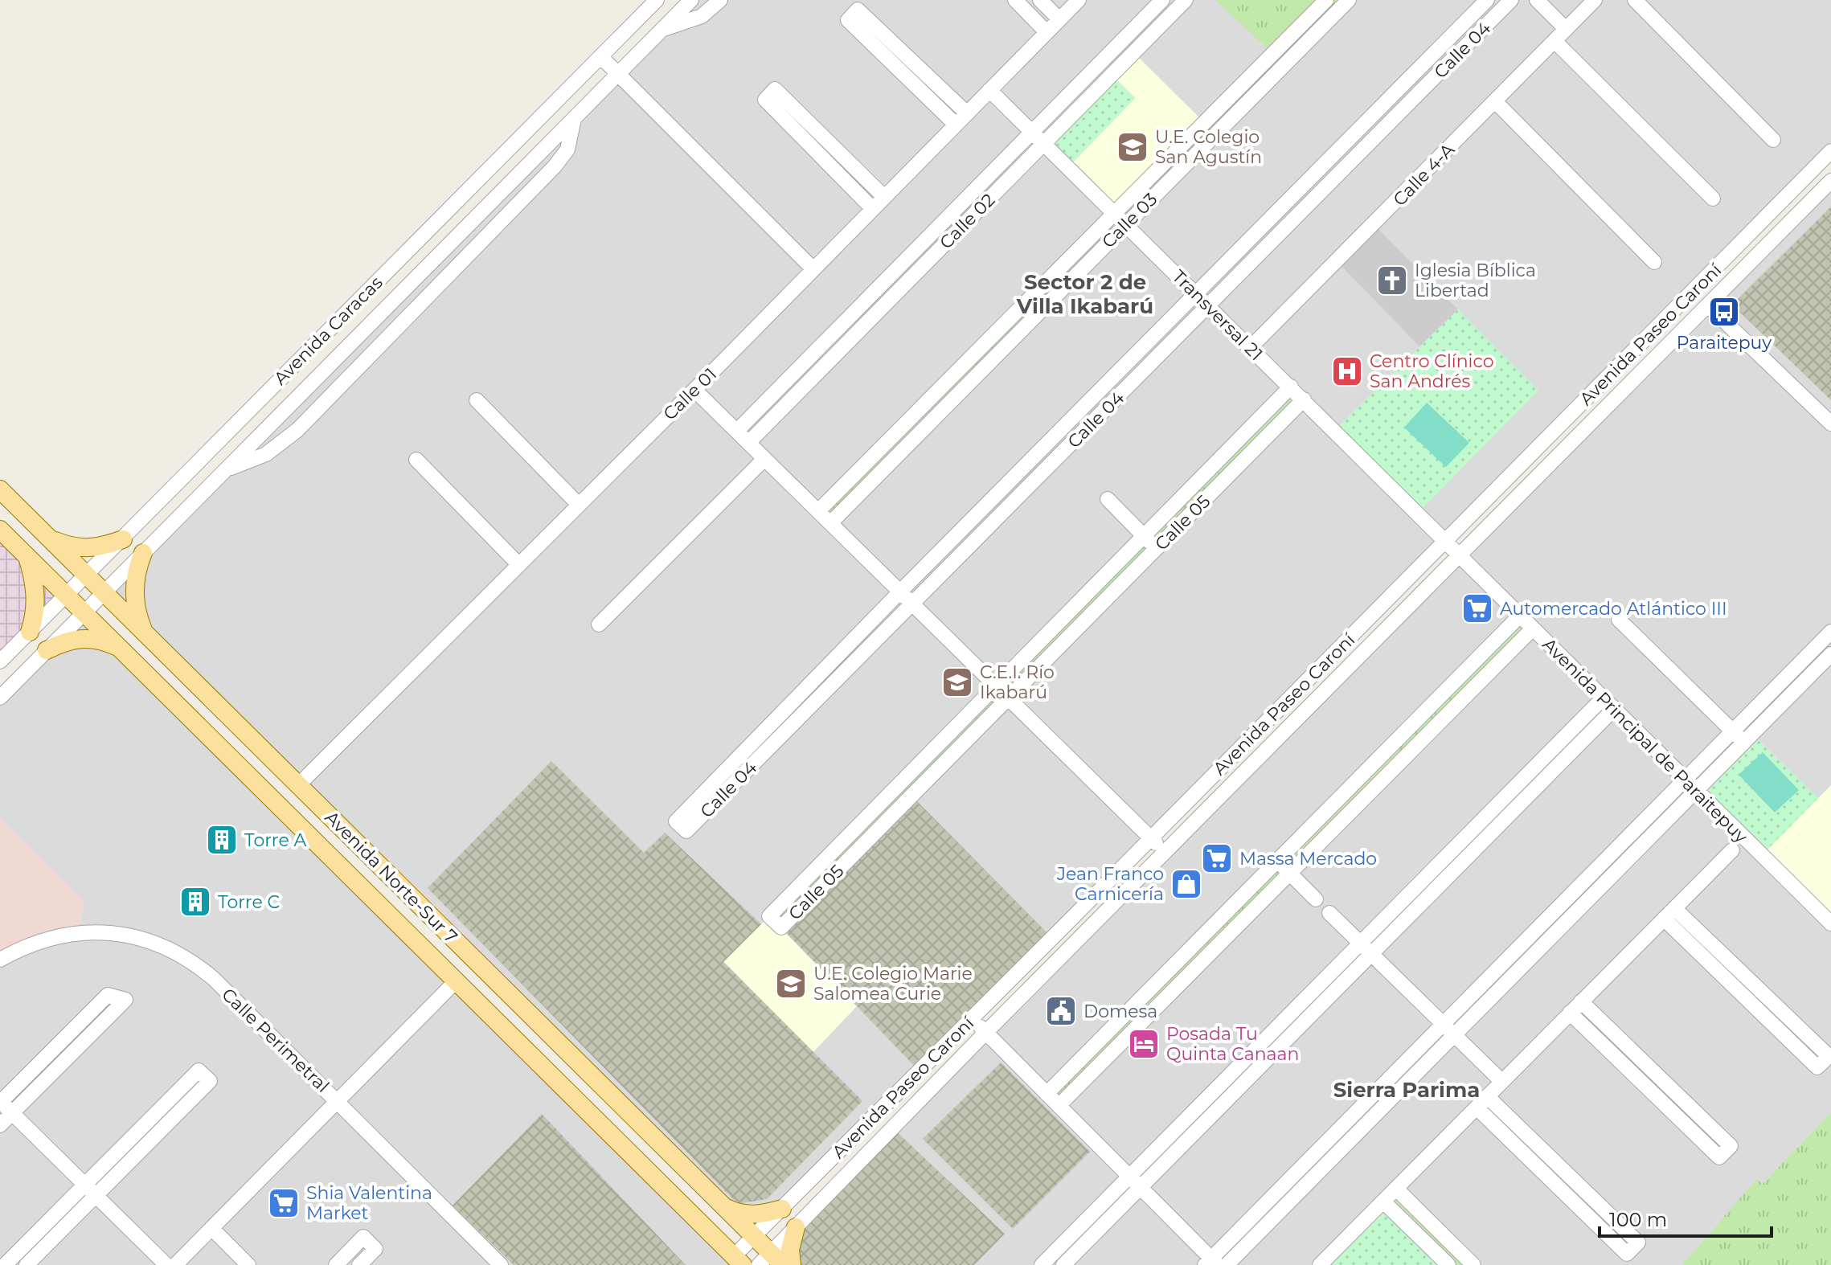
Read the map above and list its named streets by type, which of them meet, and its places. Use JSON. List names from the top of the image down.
{
  "streets": {
    "main road": ["Avenida Norte-Sur 7"],
    "street": [
      "Calle 04",
      "Calle 4-A",
      "Calle 03",
      "Calle 02",
      "Transversal 21",
      "Avenida Caracas",
      "Avenida Paseo Caroní",
      "Calle 01",
      "Calle 05",
      "Avenida Principal de Paraitepuy",
      "Calle Perimetral"
    ]
  },
  "crossings": [
    ["Calle 04", "Transversal 21"],
    ["Calle 4-A", "Transversal 21"],
    ["Calle 03", "Transversal 21"],
    ["Calle 02", "Transversal 21"],
    ["Transversal 21", "Avenida Paseo Caroní"],
    ["Transversal 21", "Calle 01"],
    ["Transversal 21", "Calle 05"],
    ["Transversal 21", "Avenida Principal de Paraitepuy"],
    ["Avenida Caracas", "Avenida Norte-Sur 7"],
    ["Avenida Paseo Caroní", "Avenida Principal de Paraitepuy"],
    ["Avenida Paseo Caroní", "Avenida Norte-Sur 7"],
    ["Calle 01", "Avenida Norte-Sur 7"]
  ],
  "districts": ["Sector 2 de Villa Ikabarú", "Sierra Parima"],
  "places": {
    "school or university": ["U.E. Colegio San Agustín", "C.E.I. Río Ikabarú", "U.E. Colegio Marie Salomea Curie"],
    "church": ["Iglesia Bíblica Libertad"],
    "bus stop": ["Paraitepuy"],
    "hospital": ["Centro Clínico San Andrés"],
    "supermarket": ["Automercado Atlántico III", "Massa Mercado", "Shia Valentina Market"],
    "building": ["Torre A", "Torre C"],
    "shop": ["Jean Franco Carnicería"],
    "public building": ["Domesa"],
    "hotel": ["Posada Tu Quinta Canaan"]
  },
  "scale_bar": "100 m"
}
